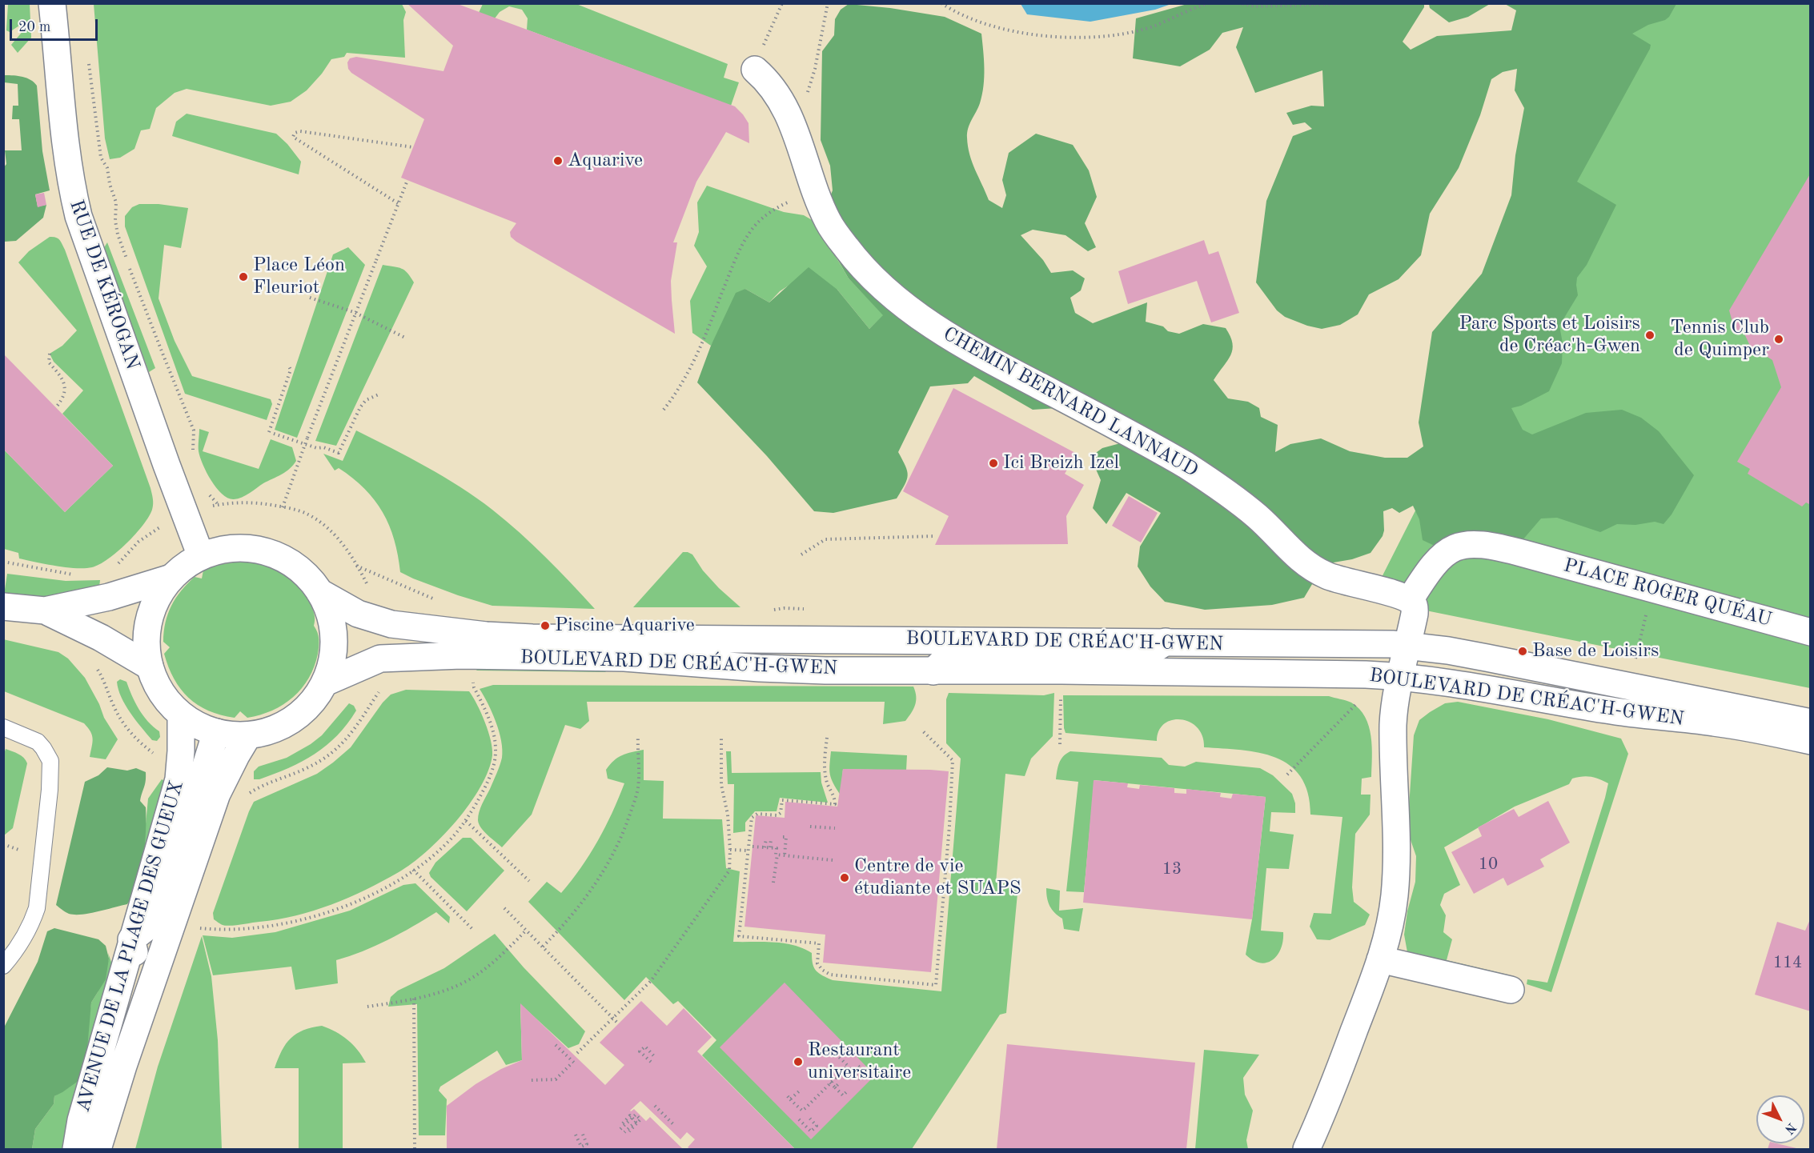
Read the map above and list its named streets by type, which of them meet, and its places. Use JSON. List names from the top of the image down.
{
  "streets": {
    "street": [
      "RUE DE KÉROGAN",
      "CHEMIN BERNARD LANNAUD",
      "PLACE ROGER QUÉAU",
      "BOULEVARD DE CRÉAC'H-GWEN",
      "AVENUE DE LA PLAGE DES GUEUX"
    ]
  },
  "crossings": [
    ["CHEMIN BERNARD LANNAUD", "PLACE ROGER QUÉAU"]
  ],
  "places": [
    "Aquarive",
    "Place Léon Fleuriot",
    "Parc Sports et Loisirs de Créac'h-Gwen",
    "Tennis Club de Quimper",
    "Ici Breizh Izel",
    "Piscine Aquarive",
    "Base de Loisirs",
    "Centre de vie étudiante et SUAPS",
    "Restaurant universitaire"
  ],
  "house_numbers": ["10", "13", "114"],
  "scale_bar": "20 m",
  "north": "bottom right"
}
